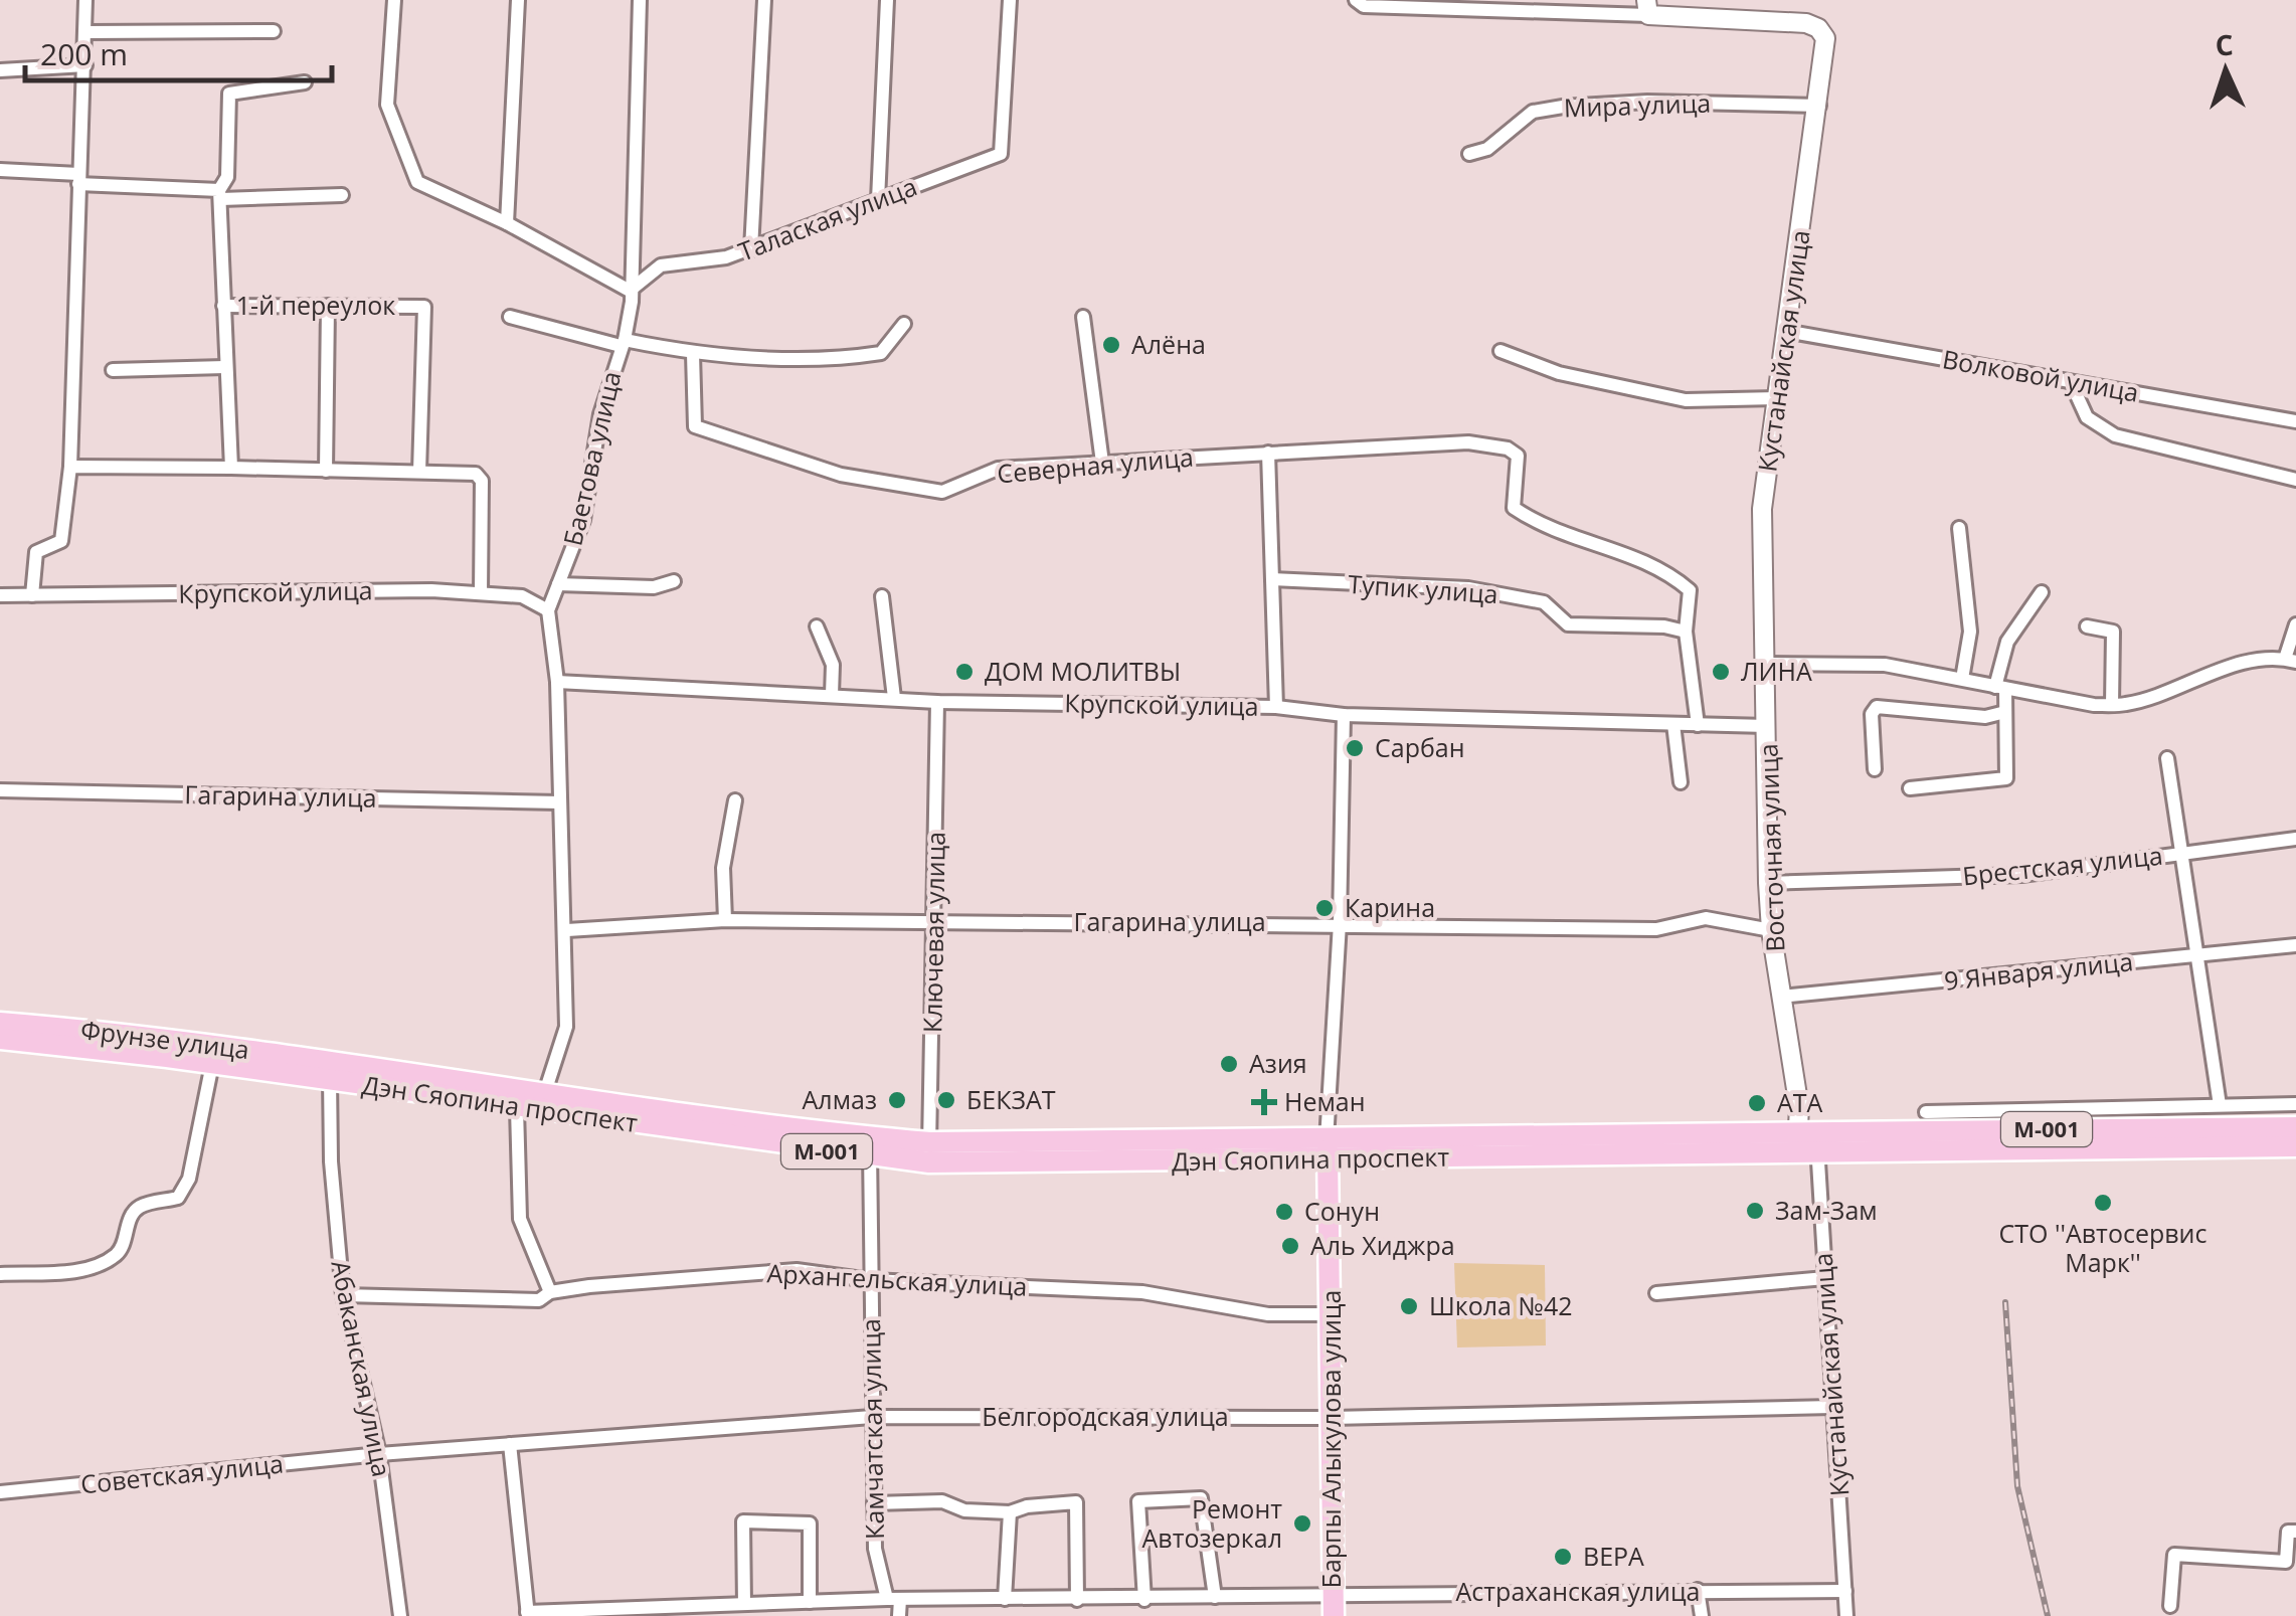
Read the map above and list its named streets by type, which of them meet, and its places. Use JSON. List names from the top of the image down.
{
  "streets": {
    "main road": [
      "Фрунзе улица",
      "Дэн Сяопина проспект",
      "M-001",
      "Барпы Алыкулова улица"
    ],
    "street": [
      "Мира улица",
      "Талаская улица",
      "1-й переулок",
      "Кустанайская улица",
      "Волковой улица",
      "Баетова улица",
      "Северная улица",
      "Тупик улица",
      "Крупской улица",
      "Гагарина улица",
      "Восточная улица",
      "Брестская улица",
      "Ключевая улица",
      "9 Января улица",
      "Архангельская улица",
      "Абаканская улица",
      "Белгородская улица",
      "Камчатская улица",
      "Советская улица",
      "Астраханская улица"
    ]
  },
  "crossings": [
    ["Мира улица", "Кустанайская улица"],
    ["Талаская улица", "Баетова улица"],
    ["Кустанайская улица", "Волковой улица"],
    ["Кустанайская улица", "Восточная улица"],
    ["Кустанайская улица", "Дэн Сяопина проспект"],
    ["Кустанайская улица", "Белгородская улица"],
    ["Кустанайская улица", "Астраханская улица"],
    ["Баетова улица", "Крупской улица"],
    ["Баетова улица", "Гагарина улица"],
    ["Баетова улица", "Дэн Сяопина проспект"],
    ["Северная улица", "Тупик улица"],
    ["Крупской улица", "Восточная улица"],
    ["Крупской улица", "Ключевая улица"],
    ["Гагарина улица", "Восточная улица"],
    ["Гагарина улица", "Ключевая улица"],
    ["Восточная улица", "Брестская улица"],
    ["Восточная улица", "9 Января улица"],
    ["Восточная улица", "Дэн Сяопина проспект"],
    ["Ключевая улица", "Дэн Сяопина проспект"],
    ["Фрунзе улица", "Дэн Сяопина проспект"],
    ["Фрунзе улица", "Абаканская улица"],
    ["Дэн Сяопина проспект", "Абаканская улица"],
    ["Дэн Сяопина проспект", "Камчатская улица"],
    ["Дэн Сяопина проспект", "Барпы Алыкулова улица"],
    ["Архангельская улица", "Абаканская улица"],
    ["Архангельская улица", "Камчатская улица"],
    ["Архангельская улица", "Барпы Алыкулова улица"],
    ["Абаканская улица", "Белгородская улица"],
    ["Абаканская улица", "Советская улица"],
    ["Белгородская улица", "Камчатская улица"],
    ["Белгородская улица", "Барпы Алыкулова улица"],
    ["Белгородская улица", "Советская улица"],
    ["Камчатская улица", "Астраханская улица"],
    ["Барпы Алыкулова улица", "Астраханская улица"]
  ],
  "places": {
    "other": [
      "Алёна",
      "ДОМ МОЛИТВЫ",
      "ЛИНА",
      "Сарбан",
      "Карина",
      "Азия",
      "Алмаз",
      "БЕКЗАТ",
      "АТА",
      "СТО ''Автосервис Марк''",
      "Зам-Зам",
      "Сонун",
      "Аль Хиджра",
      "Школа №42",
      "Ремонт Автозеркал",
      "ВЕРА"
    ],
    "health": ["Неман"]
  },
  "scale_bar": "200 m",
  "north": "top"
}
